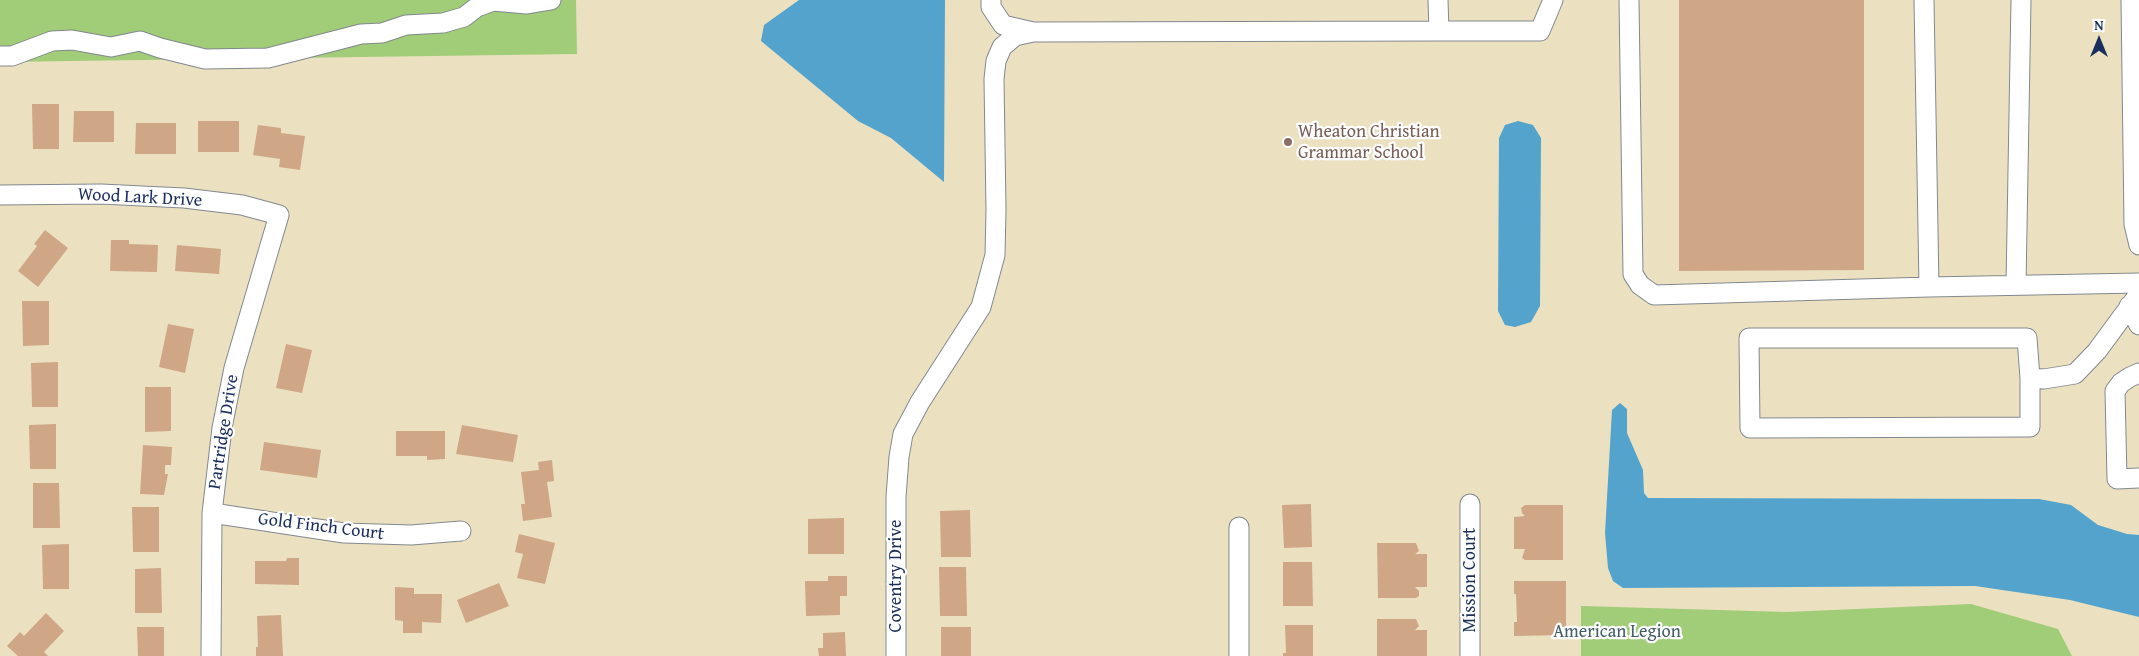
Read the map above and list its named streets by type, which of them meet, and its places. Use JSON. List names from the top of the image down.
{
  "streets": {
    "street": [
      "Wood Lark Drive",
      "Partridge Drive",
      "Gold Finch Court",
      "Coventry Drive",
      "Mission Court"
    ]
  },
  "crossings": [
    ["Wood Lark Drive", "Partridge Drive"],
    ["Partridge Drive", "Gold Finch Court"]
  ],
  "parks": ["American Legion"],
  "places": ["Wheaton Christian Grammar School"],
  "north": "top"
}
